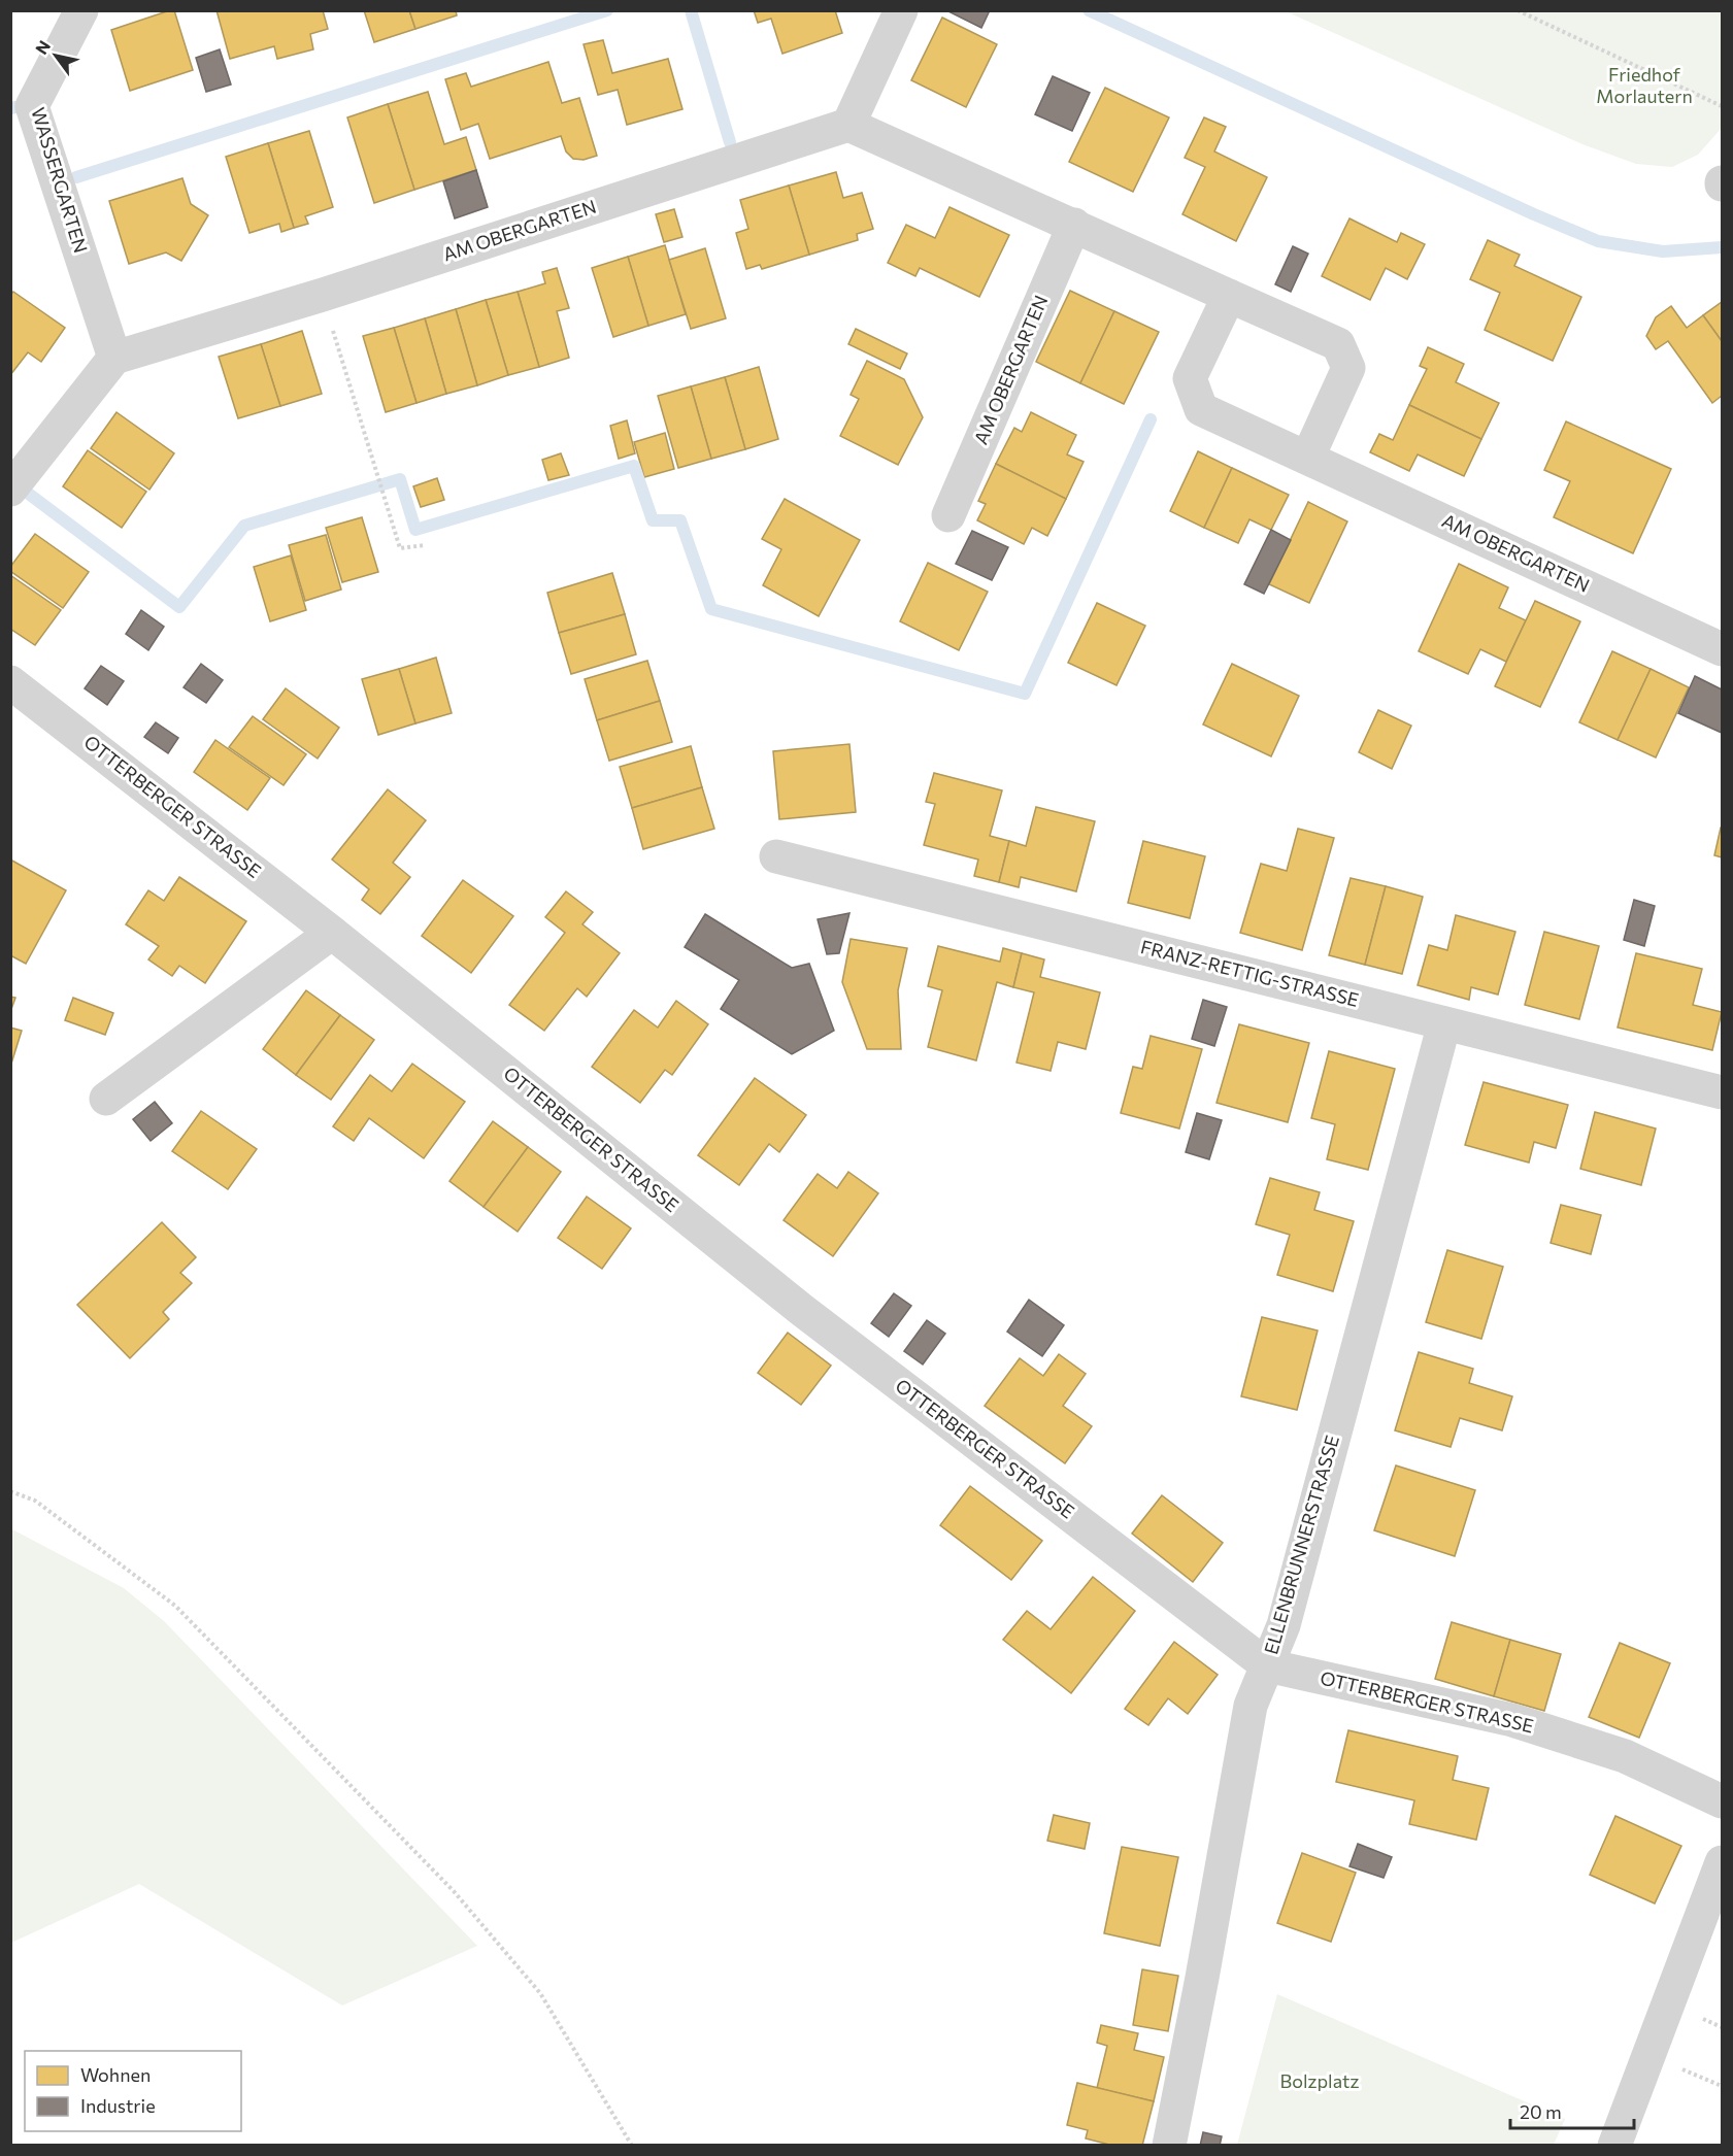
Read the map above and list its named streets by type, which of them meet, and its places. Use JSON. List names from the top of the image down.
{
  "streets": {
    "street": [
      "WASSERGARTEN",
      "AM OBERGARTEN",
      "OTTERBERGER STRASSE",
      "FRANZ-RETTIG-STRASSE",
      "ELLENBRUNNERSTRASSE"
    ]
  },
  "crossings": [
    ["WASSERGARTEN", "AM OBERGARTEN"],
    ["OTTERBERGER STRASSE", "ELLENBRUNNERSTRASSE"],
    ["FRANZ-RETTIG-STRASSE", "ELLENBRUNNERSTRASSE"]
  ],
  "parks": ["Friedhof Morlautern", "Bolzplatz"],
  "legend": ["Wohnen", "Industrie"],
  "scale_bar": "20 m",
  "north": "top left"
}
